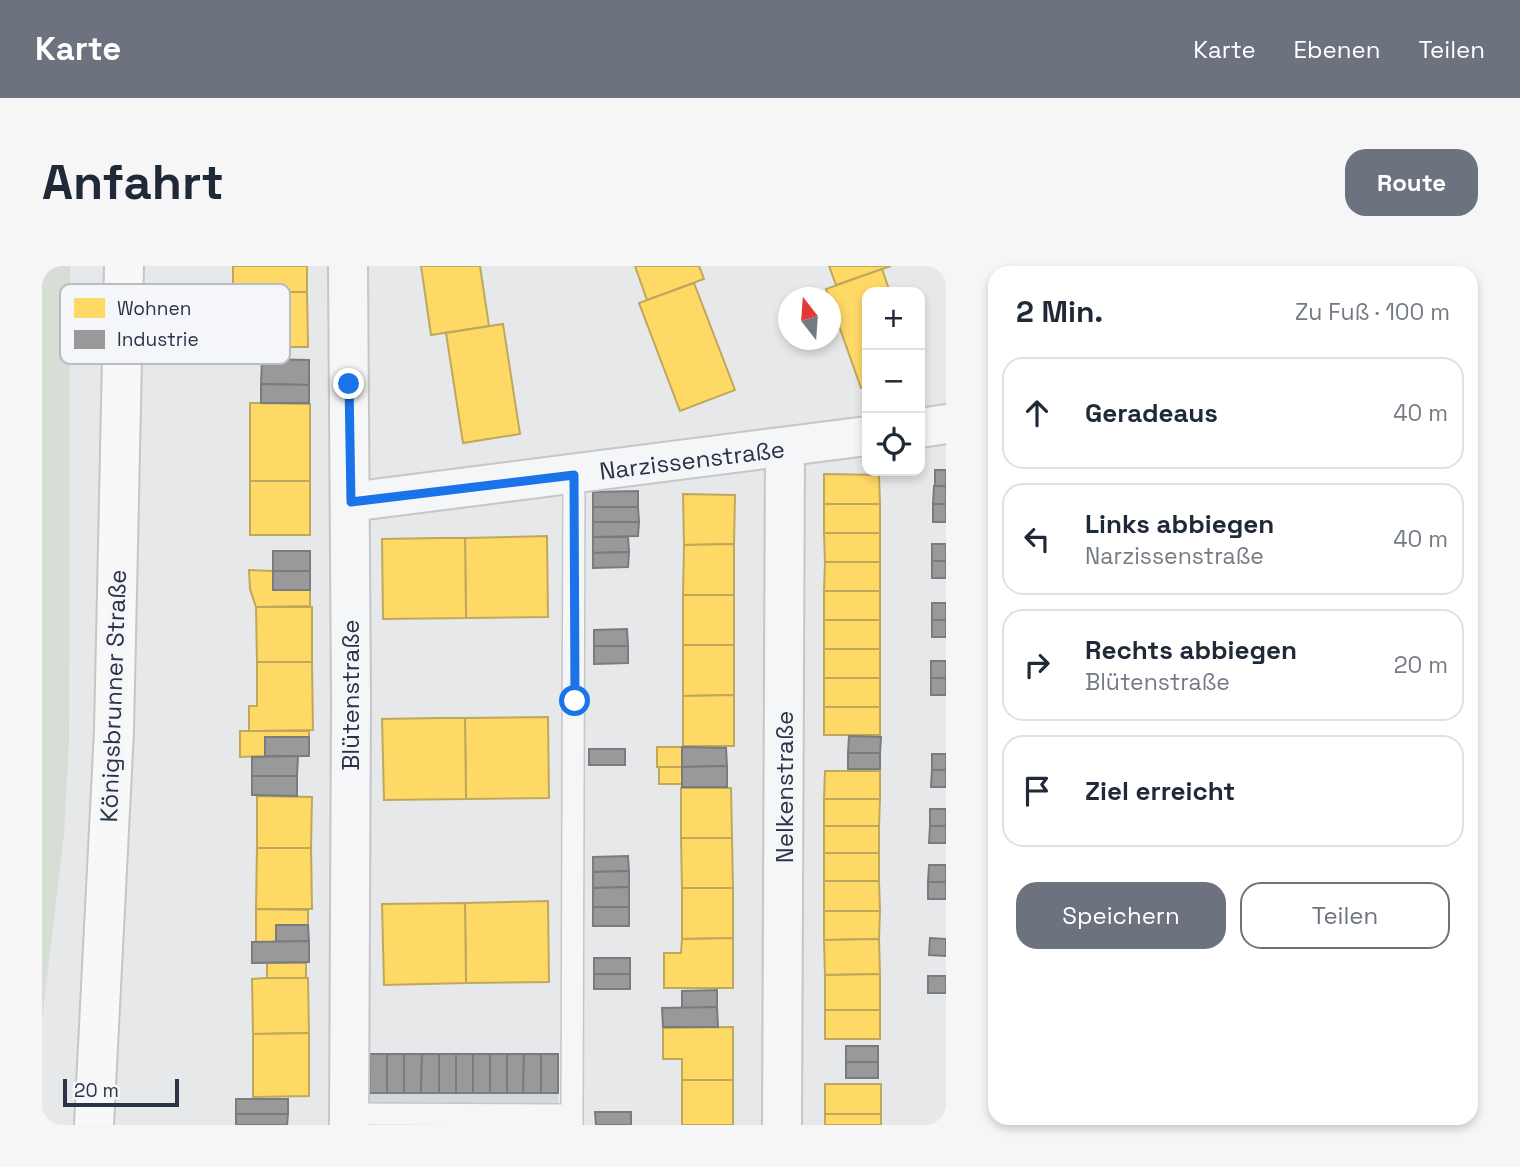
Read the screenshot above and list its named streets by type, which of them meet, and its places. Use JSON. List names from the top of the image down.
{
  "streets": {
    "main road": ["Königsbrunner Straße"],
    "street": ["Narzissenstraße", "Blütenstraße", "Nelkenstraße"]
  },
  "crossings": [
    ["Narzissenstraße", "Blütenstraße"],
    ["Narzissenstraße", "Nelkenstraße"]
  ],
  "legend": ["Wohnen", "Industrie"],
  "scale_bar": "20 m",
  "north": "top",
  "page": {
    "header": "Karte",
    "nav": ["Karte", "Ebenen", "Teilen"],
    "buttons": [
      "Route",
      ["Speichern", "Teilen"]
    ],
    "title": "Anfahrt",
    "heading": ["2 Min.", "Zu Fuß · 100 m"],
    "map_buttons": ["+", "−"],
    "list": [
      ["Geradeaus", "40 m"],
      ["Links abbiegen", "Narzissenstraße", "40 m"],
      ["Rechts abbiegen", "Blütenstraße", "20 m"],
      "Ziel erreicht"
    ],
    "scale": "20 m"
  }
}
